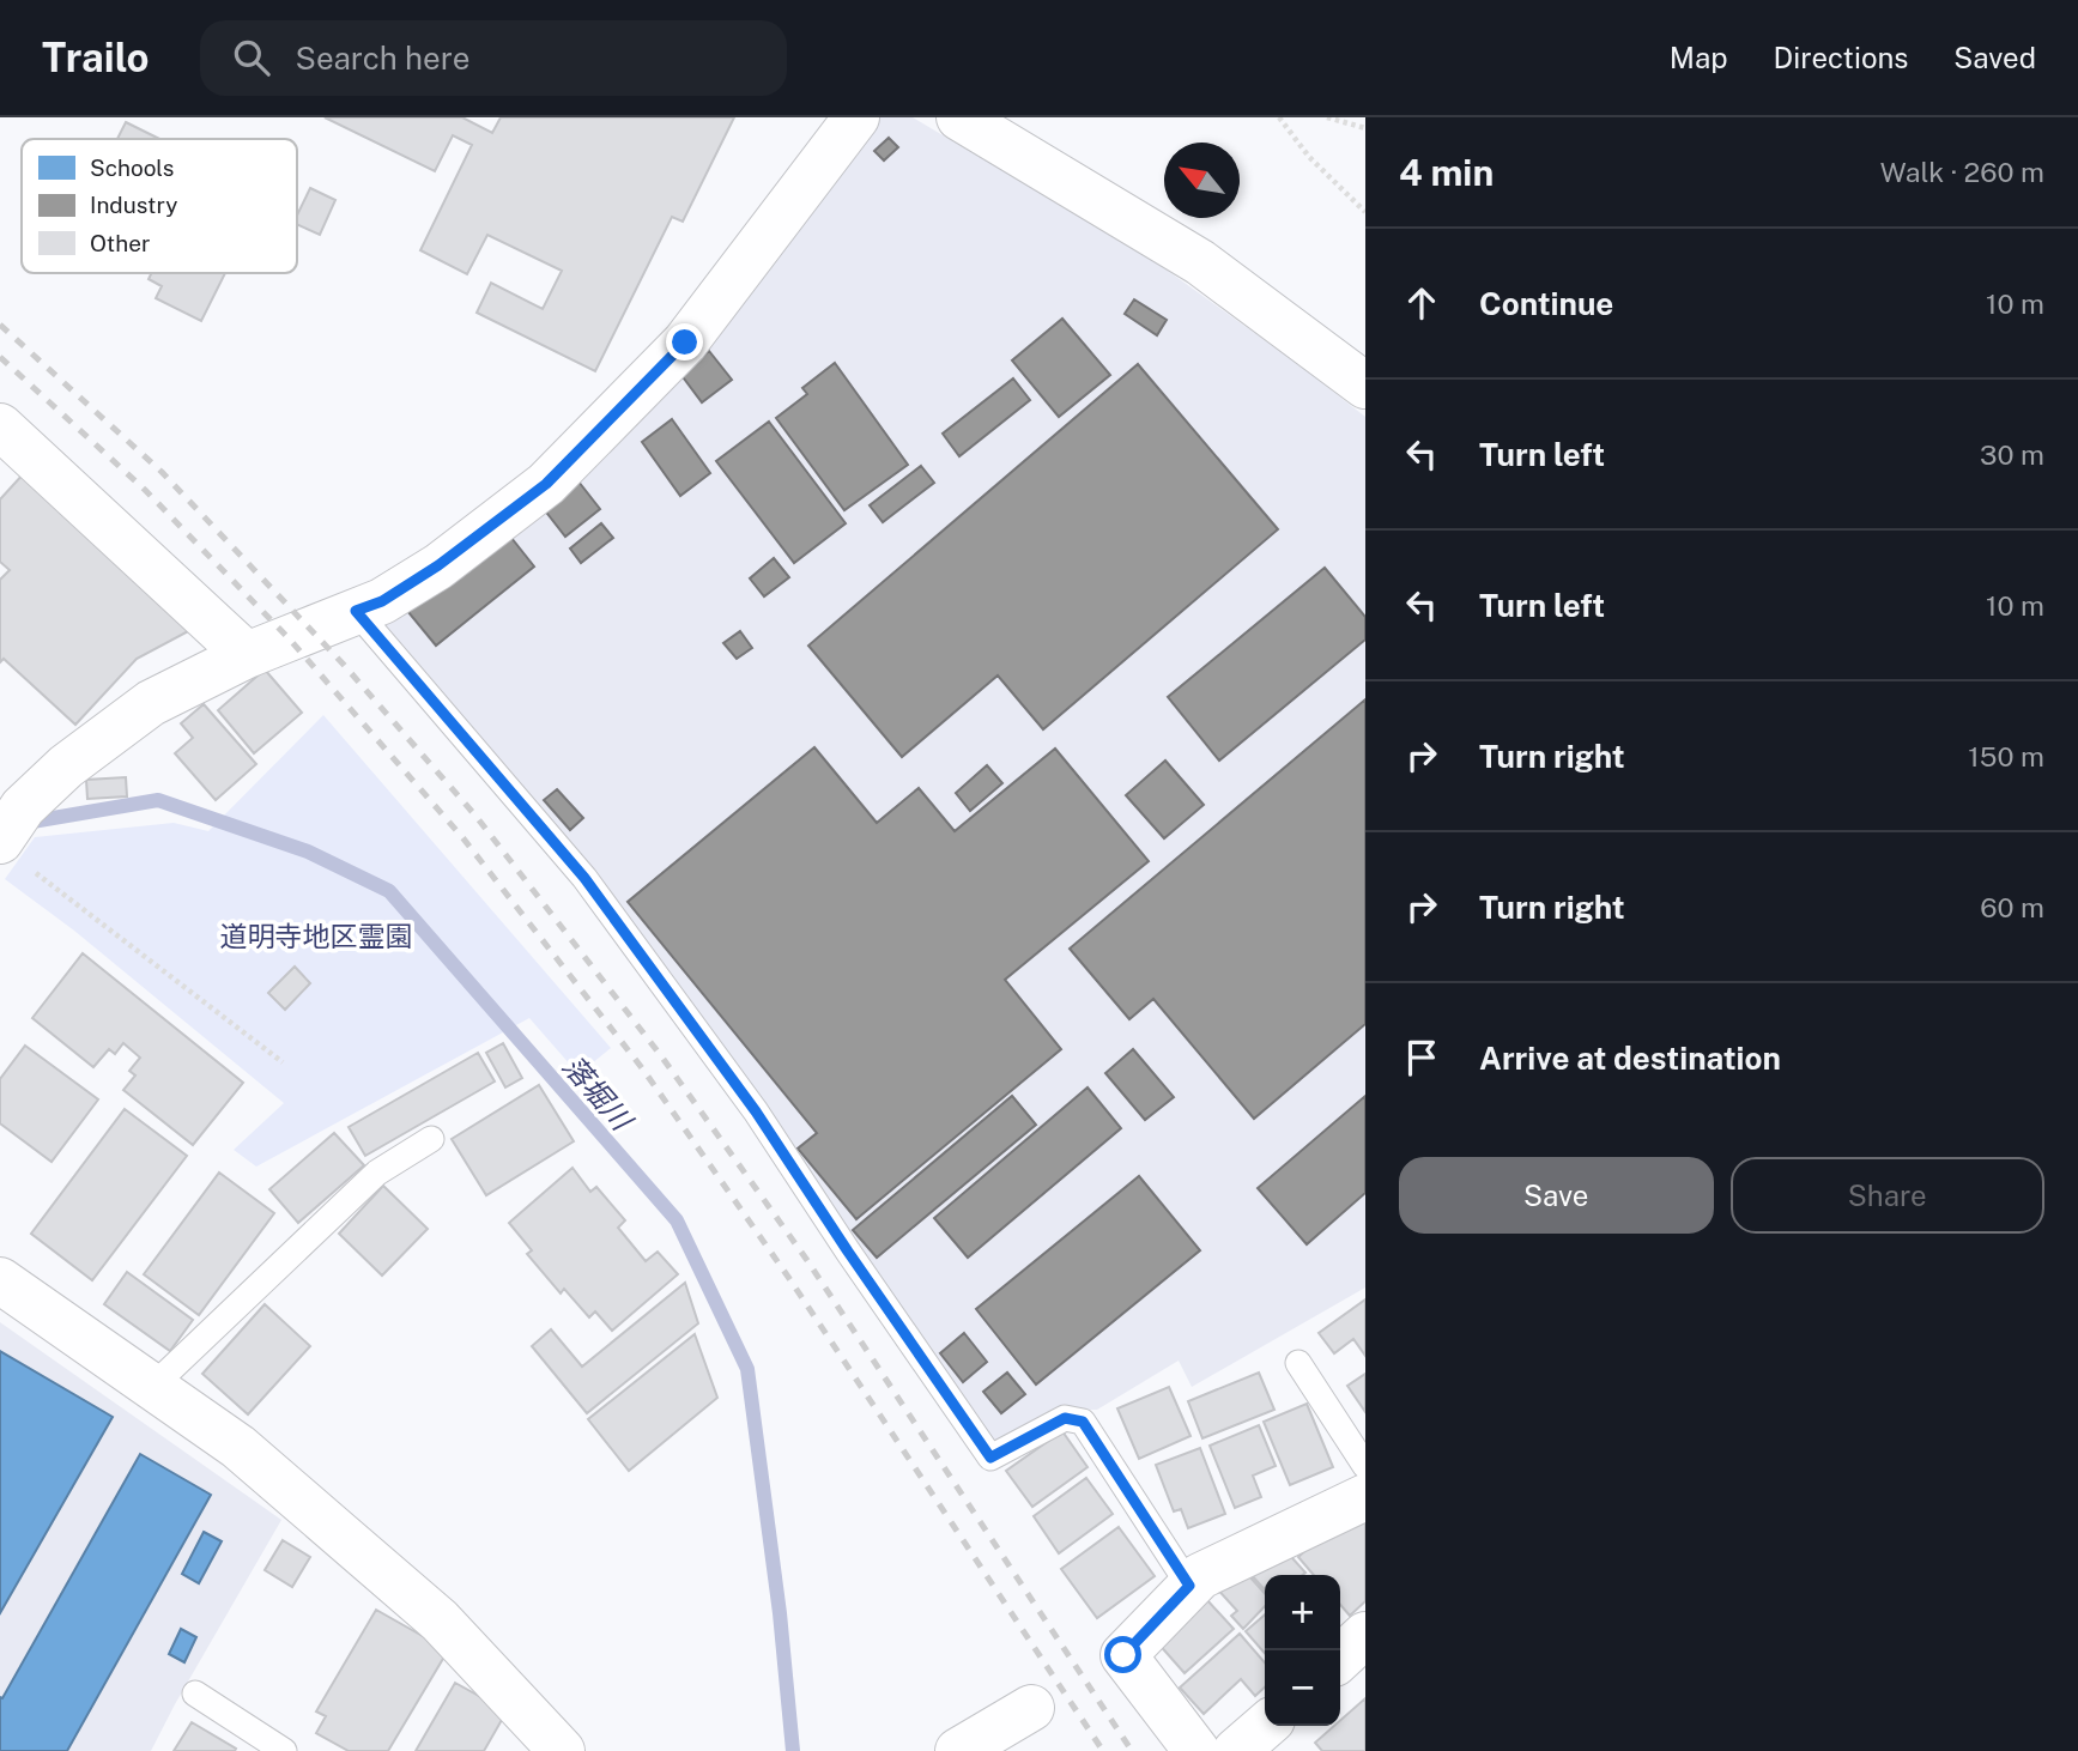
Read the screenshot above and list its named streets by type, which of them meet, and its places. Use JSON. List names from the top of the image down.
{
  "water": ["落堀川"],
  "parks": ["道明寺地区霊園"],
  "legend": ["Schools", "Industry", "Other"],
  "north": "top left",
  "page": {
    "header": "Trailo",
    "search": "Search here",
    "nav": ["Map", "Directions", "Saved"],
    "heading": ["4 min", "Walk · 260 m"],
    "list": [
      ["Continue", "10 m"],
      ["Turn left", "30 m"],
      ["Turn left", "10 m"],
      ["Turn right", "150 m"],
      ["Turn right", "60 m"],
      "Arrive at destination"
    ],
    "buttons": ["Save", "Share"],
    "map_buttons": ["+", "−"]
  }
}
